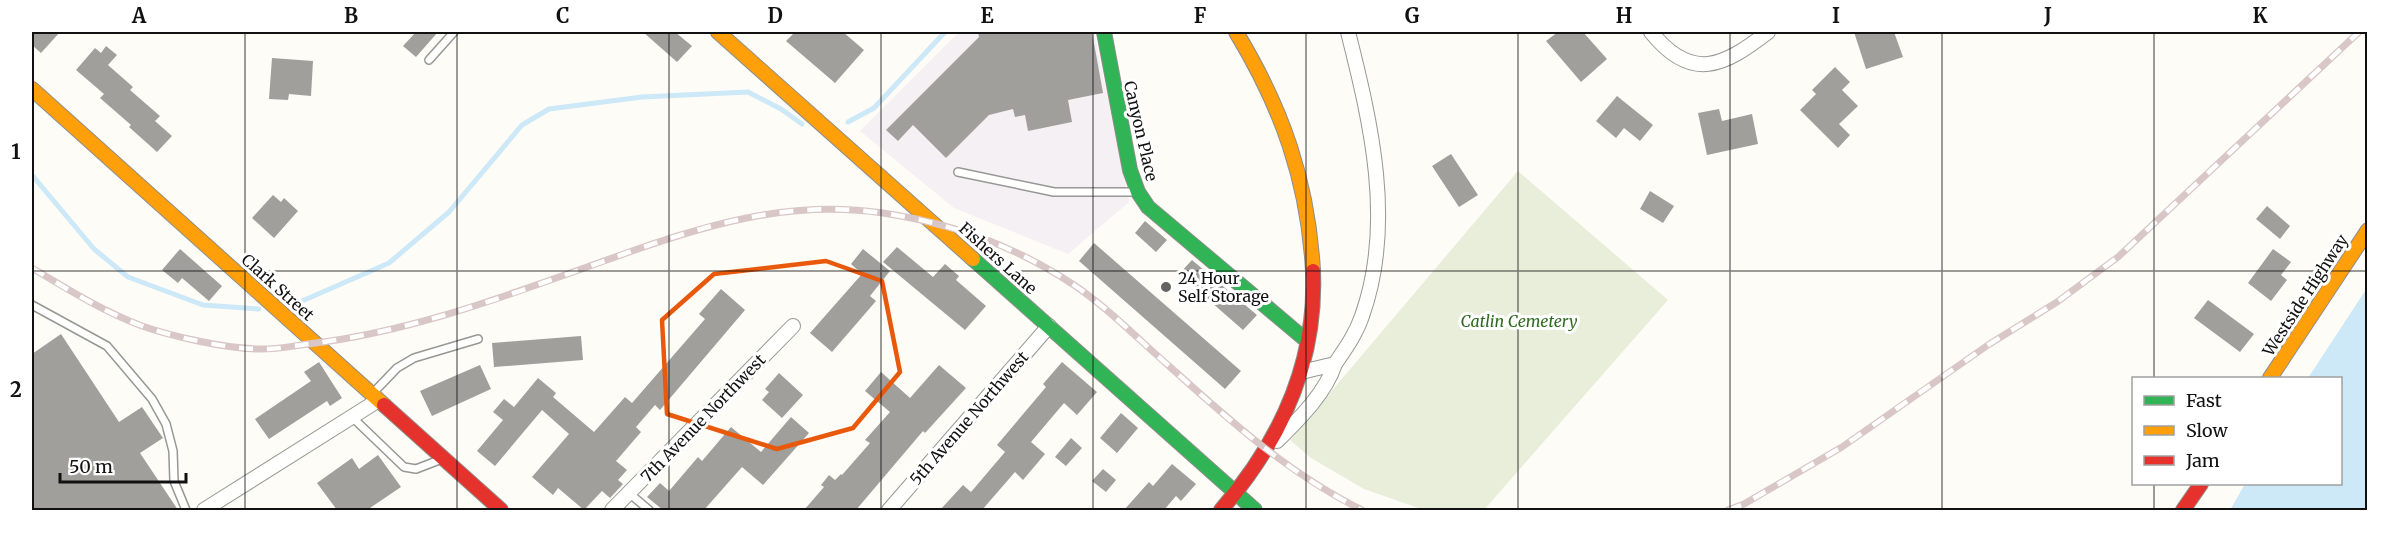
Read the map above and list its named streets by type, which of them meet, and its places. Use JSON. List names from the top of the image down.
{
  "streets": {
    "street": [
      "Canyon Place",
      "Fishers Lane",
      "Clark Street",
      "Westside Highway",
      "7th Avenue Northwest",
      "5th Avenue Northwest"
    ]
  },
  "crossings": [
    ["Fishers Lane", "5th Avenue Northwest"]
  ],
  "parks": ["Catlin Cemetery"],
  "places": ["24 Hour Self Storage"],
  "legend": ["Fast", "Slow", "Jam"],
  "scale_bar": "50 m",
  "grid": {
    "columns": [
      "A",
      "B",
      "C",
      "D",
      "E",
      "F",
      "G",
      "H",
      "I",
      "J",
      "K"
    ],
    "rows": ["1", "2"]
  }
}
